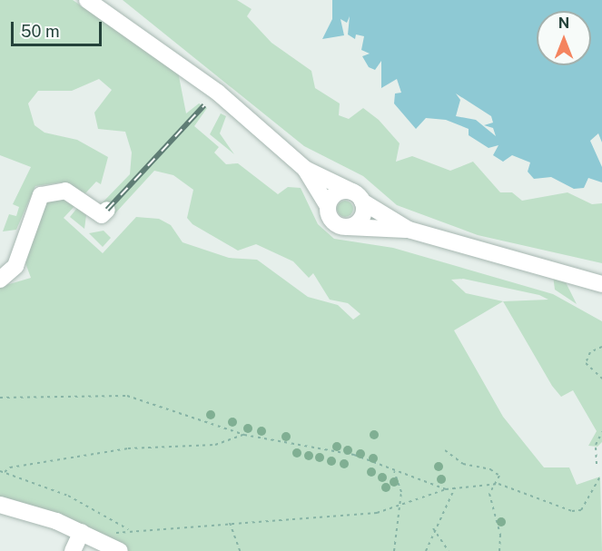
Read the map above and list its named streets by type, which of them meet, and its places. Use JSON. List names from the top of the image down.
{
  "scale_bar": "50 m",
  "north": "top"
}
